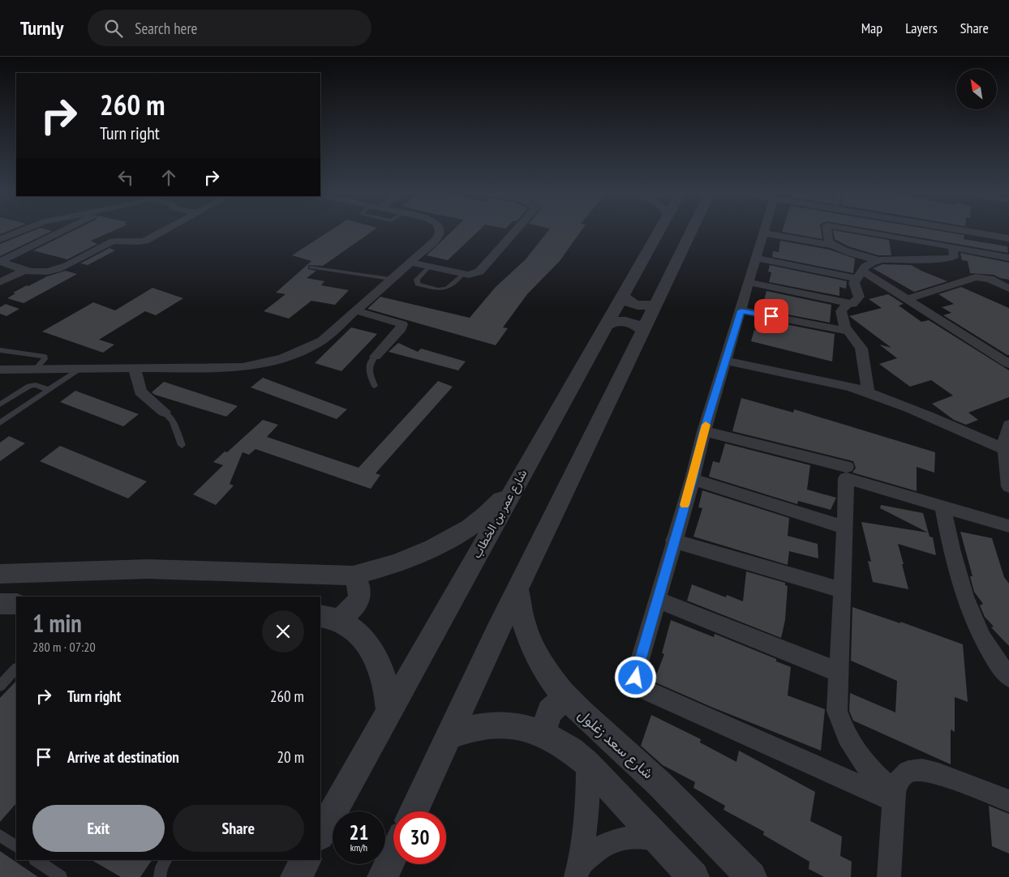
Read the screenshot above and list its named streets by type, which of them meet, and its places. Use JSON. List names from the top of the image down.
{
  "streets": {
    "street": ["شارع عمر بن الخطاب", "شارع سعد زغلول"]
  },
  "north": "top left",
  "page": {
    "header": "Turnly",
    "search": "Search here",
    "nav": ["Map", "Layers", "Share"],
    "turn": ["260 m", "Turn right"],
    "heading": ["1 min", "280 m · 07:20"],
    "list": [
      {
        "name": "Turn right",
        "value": "260 m"
      },
      {
        "name": "Arrive at destination",
        "value": "20 m"
      }
    ],
    "buttons": ["Exit", "Share"],
    "speed": "21 km/h",
    "limit": "30"
  }
}
